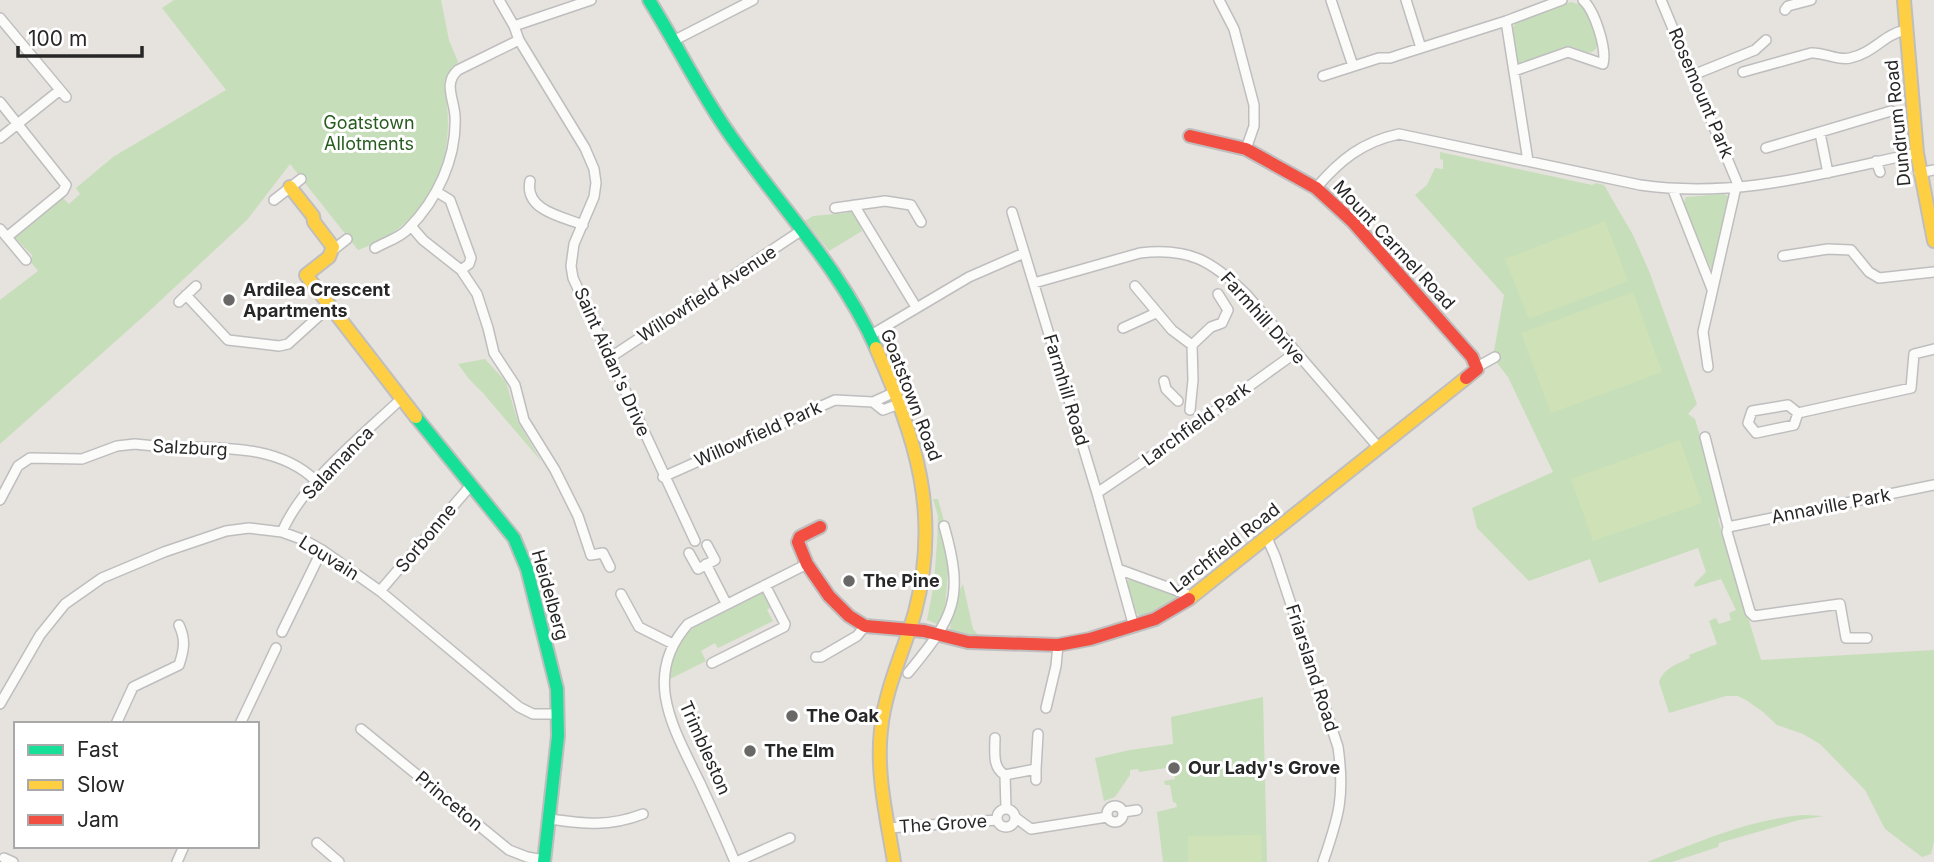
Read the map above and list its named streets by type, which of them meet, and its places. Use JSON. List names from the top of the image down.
{
  "streets": {
    "street": [
      "Rosemount Park",
      "Dundrum Road",
      "Mount Carmel Road",
      "Willowfield Avenue",
      "Farmhill Drive",
      "Saint Aidan's Drive",
      "Farmhill Road",
      "Goatstown Road",
      "Larchfield Park",
      "Willowfield Park",
      "Salzburg",
      "Salamanca",
      "Annaville Park",
      "Sorbonne",
      "Larchfield Road",
      "Louvain",
      "Heidelberg",
      "Friarsland Road",
      "Trimbleston",
      "Princeton",
      "The Grove"
    ]
  },
  "crossings": [
    ["Mount Carmel Road", "Larchfield Road"],
    ["Willowfield Avenue", "Saint Aidan's Drive"],
    ["Willowfield Avenue", "Goatstown Road"],
    ["Farmhill Drive", "Farmhill Road"],
    ["Farmhill Drive", "Larchfield Park"],
    ["Farmhill Drive", "Larchfield Road"],
    ["Saint Aidan's Drive", "Willowfield Park"],
    ["Farmhill Road", "Larchfield Park"],
    ["Farmhill Road", "Larchfield Road"],
    ["Goatstown Road", "Willowfield Park"],
    ["Goatstown Road", "Larchfield Road"],
    ["Goatstown Road", "The Grove"],
    ["Salzburg", "Salamanca"],
    ["Salamanca", "Louvain"],
    ["Salamanca", "Heidelberg"],
    ["Sorbonne", "Louvain"],
    ["Sorbonne", "Heidelberg"],
    ["Larchfield Road", "Friarsland Road"],
    ["Louvain", "Heidelberg"],
    ["Heidelberg", "Princeton"]
  ],
  "parks": ["Goatstown Allotments"],
  "places": [
    "Ardilea Crescent Apartments",
    "The Pine",
    "The Oak",
    "The Elm",
    "Our Lady's Grove"
  ],
  "legend": ["Fast", "Slow", "Jam"],
  "scale_bar": "100 m"
}
